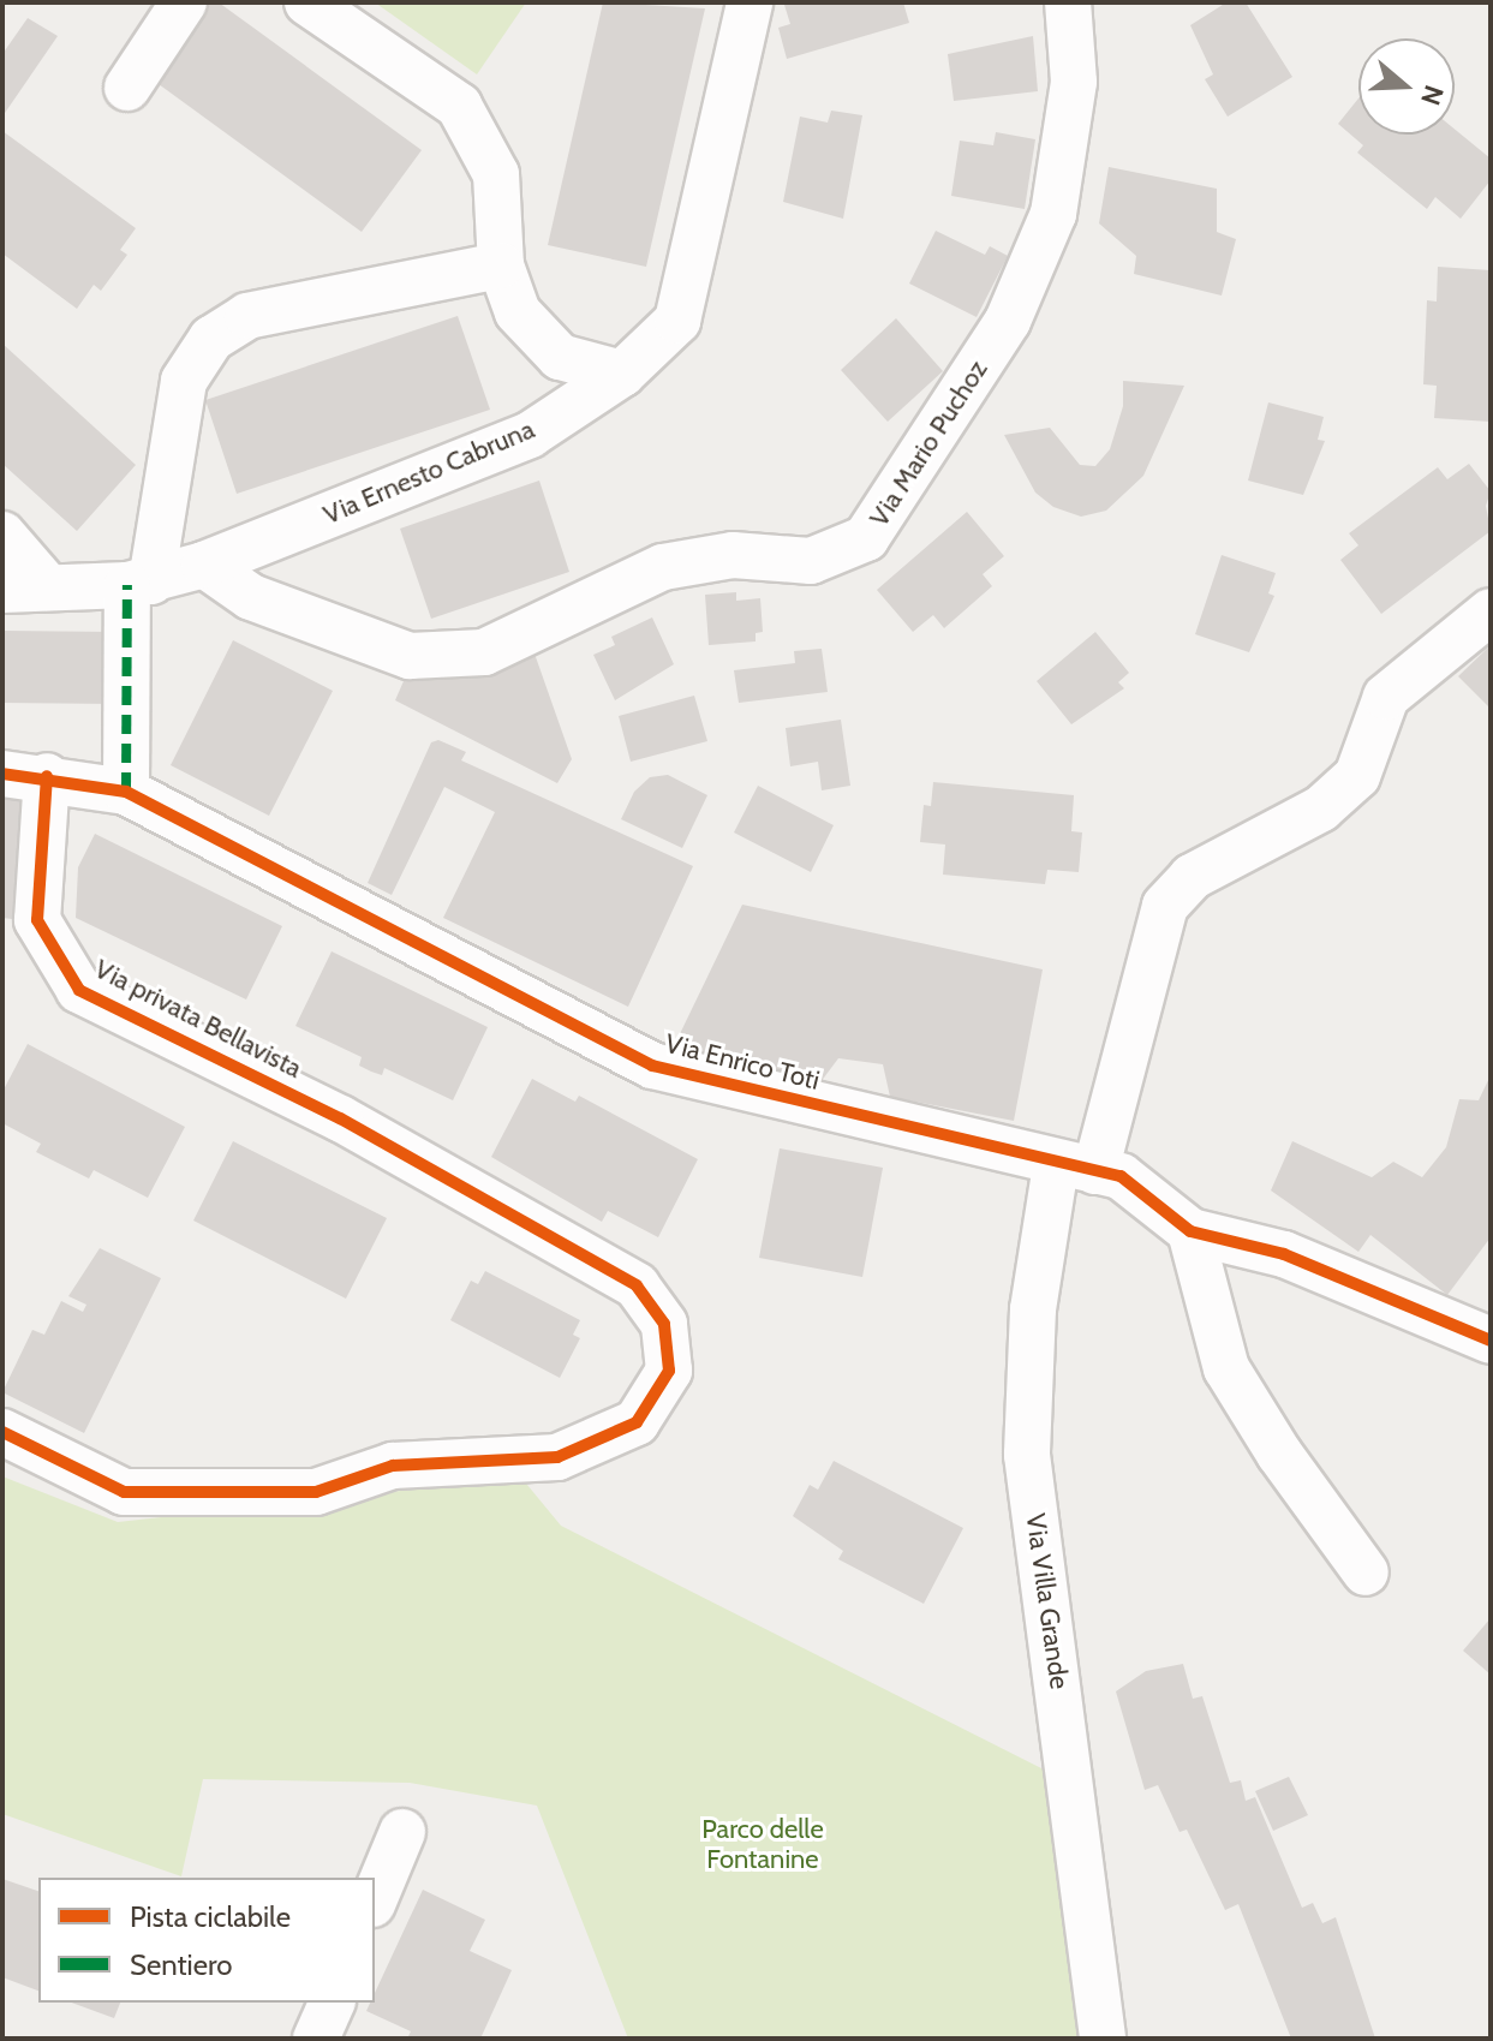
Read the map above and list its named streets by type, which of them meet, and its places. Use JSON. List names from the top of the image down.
{
  "streets": {
    "street": [
      "Via Mario Puchoz",
      "Via Ernesto Cabruna",
      "Via privata Bellavista",
      "Via Enrico Toti",
      "Via Villa Grande"
    ]
  },
  "crossings": [
    ["Via Mario Puchoz", "Via Ernesto Cabruna"],
    ["Via privata Bellavista", "Via Enrico Toti"],
    ["Via Enrico Toti", "Via Villa Grande"]
  ],
  "parks": ["Parco delle Fontanine"],
  "legend": ["Pista ciclabile", "Sentiero"],
  "north": "right"
}
